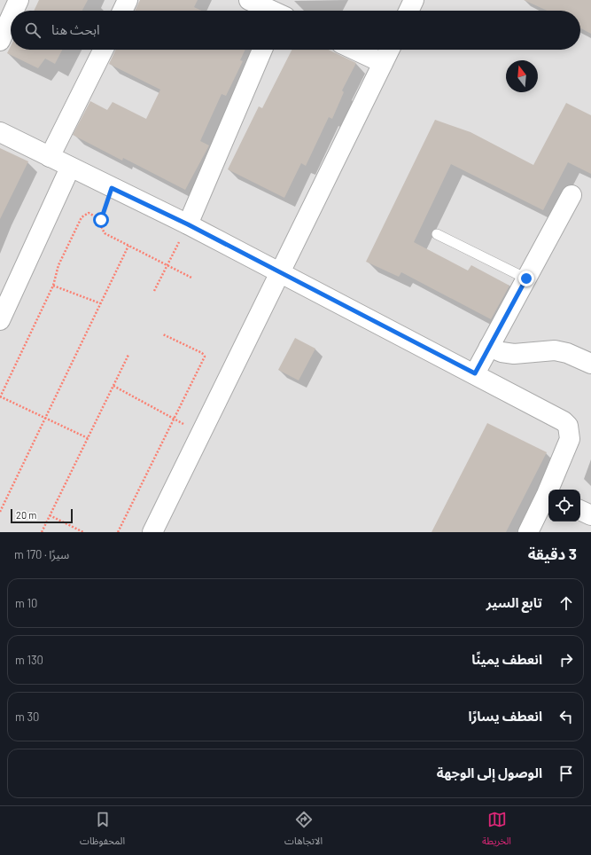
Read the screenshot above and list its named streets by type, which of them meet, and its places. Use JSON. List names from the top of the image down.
{
  "scale_bar": "20 m",
  "north": "top",
  "page": {
    "search": "ابحث هنا",
    "scale": "20 m",
    "heading": ["3 دقيقة", "سيرًا · 170 m"],
    "list": [
      ["تابع السير", "10 m"],
      ["انعطف يمينًا", "130 m"],
      ["انعطف يسارًا", "30 m"],
      "الوصول إلى الوجهة"
    ],
    "nav": ["الخريطة", "الاتجاهات", "المحفوظات"]
  }
}
